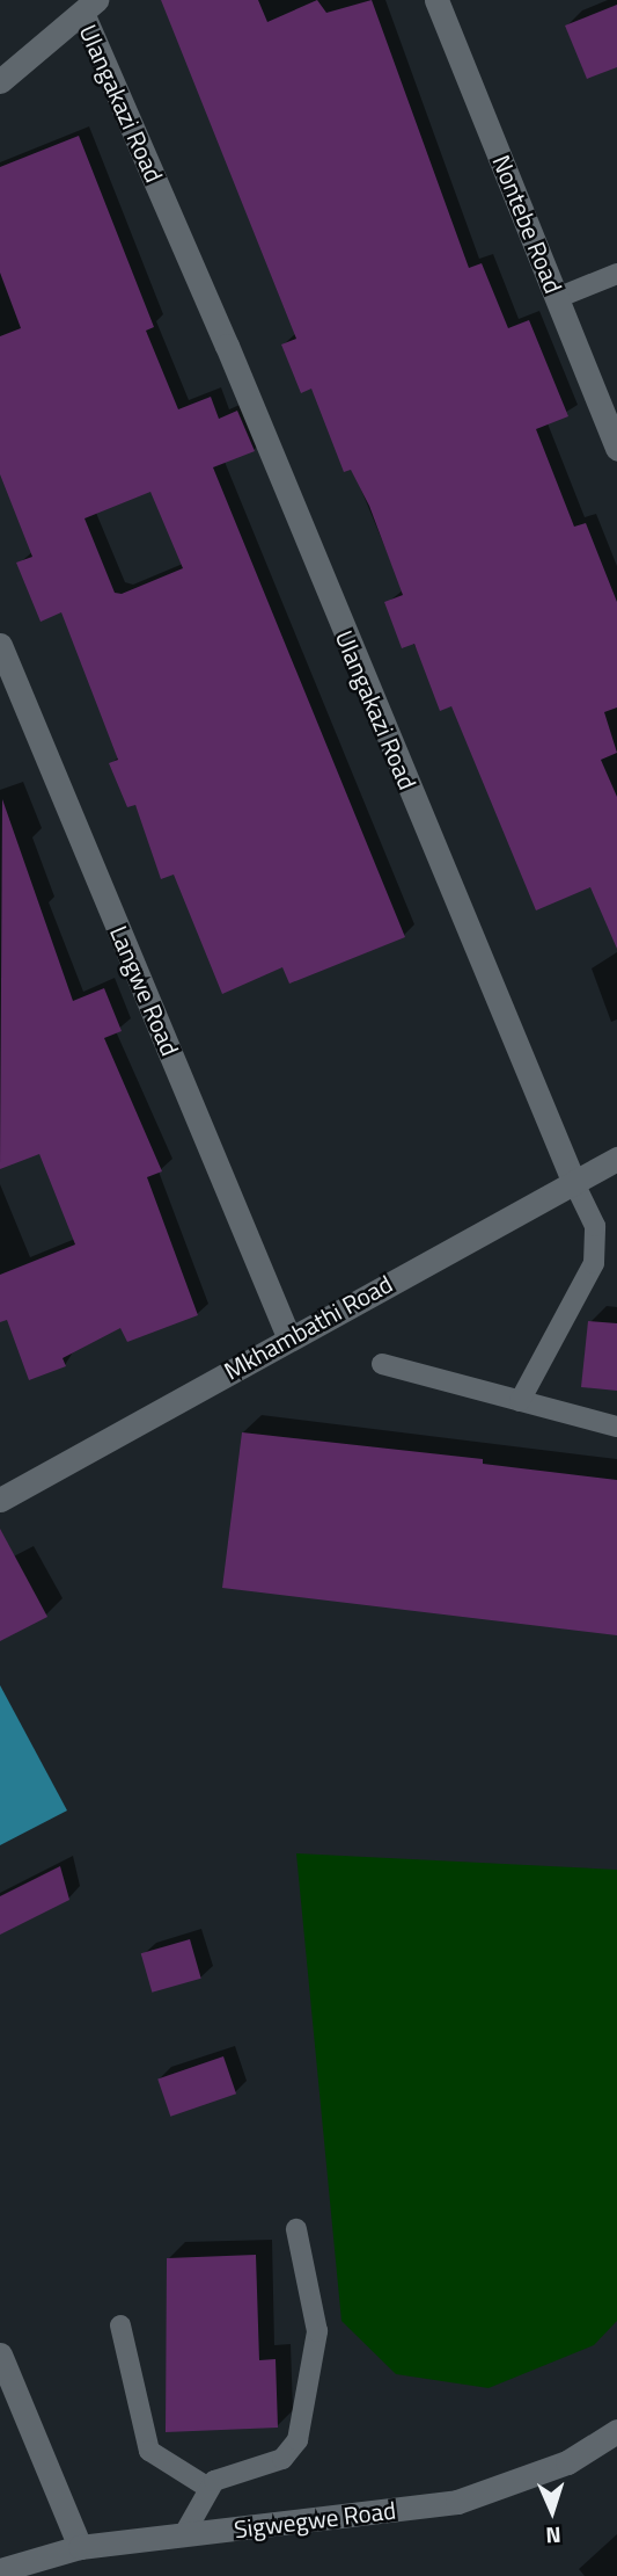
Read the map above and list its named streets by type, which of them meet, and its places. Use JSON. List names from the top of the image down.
{
  "streets": {
    "street": [
      "Ulangakazi Road",
      "Nontebe Road",
      "Langwe Road",
      "Mkhambathi Road",
      "Sigwegwe Road"
    ]
  },
  "crossings": [
    ["Ulangakazi Road", "Mkhambathi Road"],
    ["Langwe Road", "Mkhambathi Road"]
  ],
  "north": "bottom"
}
